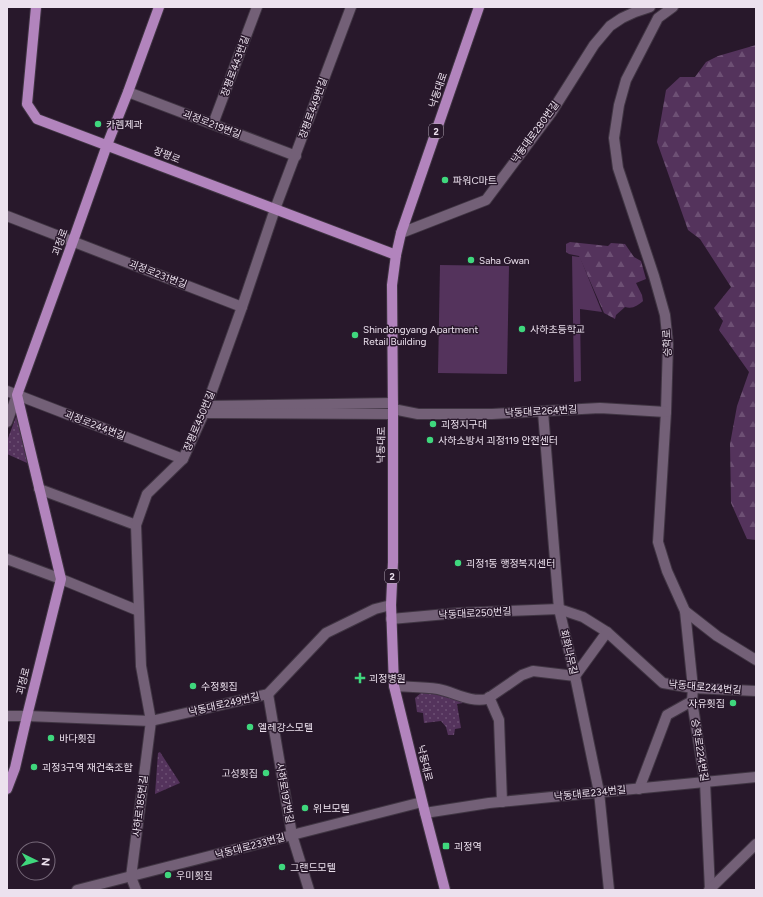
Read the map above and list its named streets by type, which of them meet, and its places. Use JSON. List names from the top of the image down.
{
  "streets": {
    "main road": [
      "낙동대로",
      "2",
      "장평로",
      "괴정로"
    ],
    "street": [
      "장평로443번길",
      "장평로449번길",
      "괴정로219번길",
      "낙동대로280번길",
      "괴정로231번길",
      "승학로",
      "낙동대로264번길",
      "장평로450번길",
      "괴정로244번길",
      "낙동대로250번길",
      "회화나무길",
      "낙동대로244번길",
      "낙동대로249번길",
      "승학로224번길",
      "사하로197번길",
      "낙동대로234번길",
      "사하로185번길",
      "낙동대로233번길"
    ]
  },
  "crossings": [
    ["장평로443번길", "괴정로219번길"],
    ["낙동대로", "낙동대로280번길"],
    ["낙동대로", "장평로"],
    ["낙동대로", "낙동대로264번길"],
    ["낙동대로", "낙동대로250번길"],
    ["낙동대로", "낙동대로249번길"],
    ["낙동대로", "낙동대로234번길"],
    ["낙동대로", "낙동대로233번길"],
    ["장평로449번길", "괴정로219번길"],
    ["장평로449번길", "장평로"],
    ["장평로449번길", "장평로450번길"],
    ["괴정로219번길", "괴정로"],
    ["장평로", "괴정로"],
    ["장평로", "장평로450번길"],
    ["괴정로", "괴정로231번길"],
    ["괴정로", "괴정로244번길"],
    ["괴정로", "낙동대로249번길"],
    ["괴정로231번길", "장평로450번길"],
    ["승학로", "낙동대로264번길"],
    ["승학로", "승학로224번길"],
    ["낙동대로264번길", "장평로450번길"],
    ["낙동대로264번길", "회화나무길"],
    ["장평로450번길", "괴정로244번길"],
    ["장평로450번길", "낙동대로249번길"],
    ["장평로450번길", "사하로185번길"],
    ["낙동대로250번길", "회화나무길"],
    ["낙동대로250번길", "낙동대로244번길"],
    ["회화나무길", "낙동대로244번길"],
    ["회화나무길", "낙동대로234번길"],
    ["낙동대로244번길", "승학로224번길"],
    ["낙동대로249번길", "사하로197번길"],
    ["낙동대로249번길", "사하로185번길"],
    ["승학로224번길", "낙동대로234번길"],
    ["사하로197번길", "낙동대로233번길"],
    ["사하로185번길", "낙동대로233번길"]
  ],
  "places": {
    "other": [
      "카렘제과",
      "파워C마트",
      "Saha Gwan",
      "사하초등학교",
      "Shindongyang Apartment Retail Building",
      "괴정지구대",
      "사하소방서 괴정119 안전센터",
      "괴정1동 행정복지센터",
      "수정횟집",
      "자유횟집",
      "엘레강스모텔",
      "바다횟집",
      "괴정3구역 재건축조합",
      "고성횟집",
      "위브모텔",
      "그랜드모텔",
      "우미횟집"
    ],
    "health": ["괴정병원"],
    "transit": ["괴정역"]
  },
  "north": "right"
}
